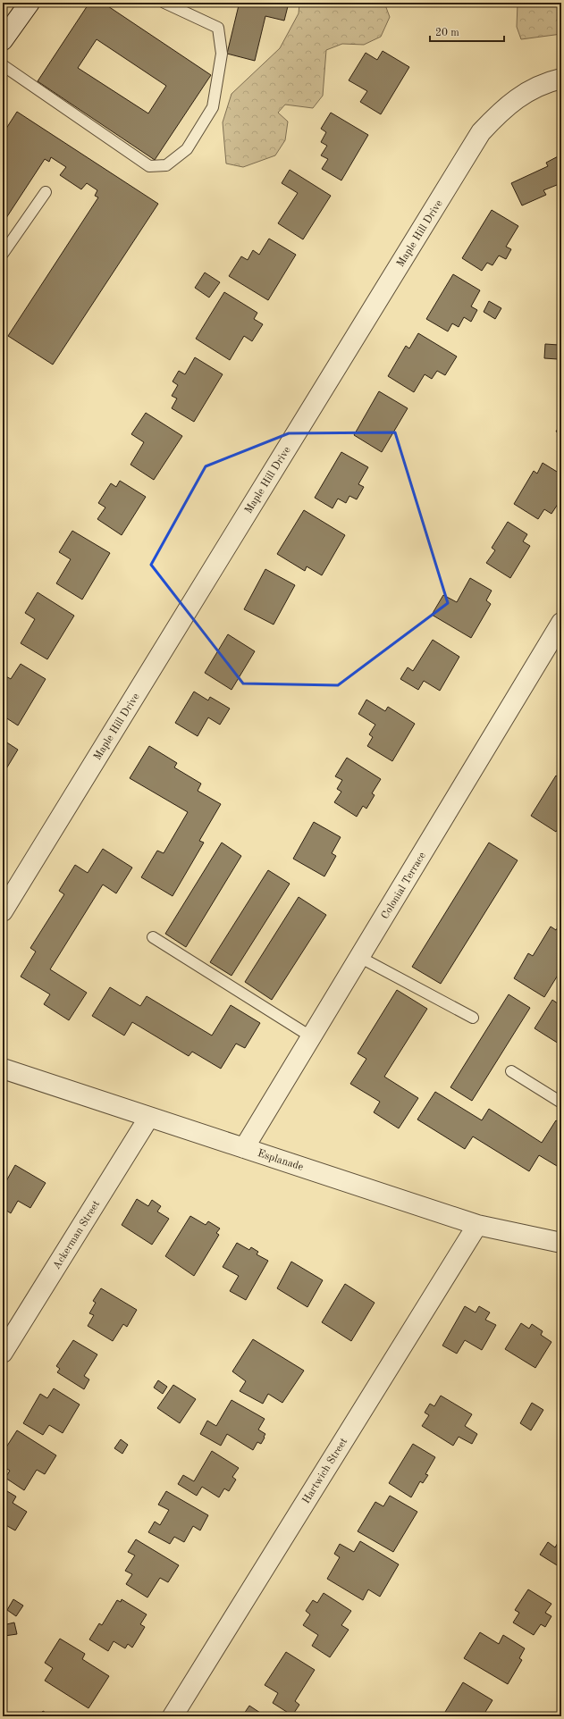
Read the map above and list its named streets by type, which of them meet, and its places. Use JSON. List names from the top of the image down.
{
  "streets": {
    "street": [
      "Maple Hill Drive",
      "Colonial Terrace",
      "Esplanade",
      "Ackerman Street",
      "Hartwich Street"
    ]
  },
  "crossings": [
    ["Colonial Terrace", "Esplanade"],
    ["Esplanade", "Ackerman Street"],
    ["Esplanade", "Hartwich Street"]
  ],
  "scale_bar": "20 m"
}
